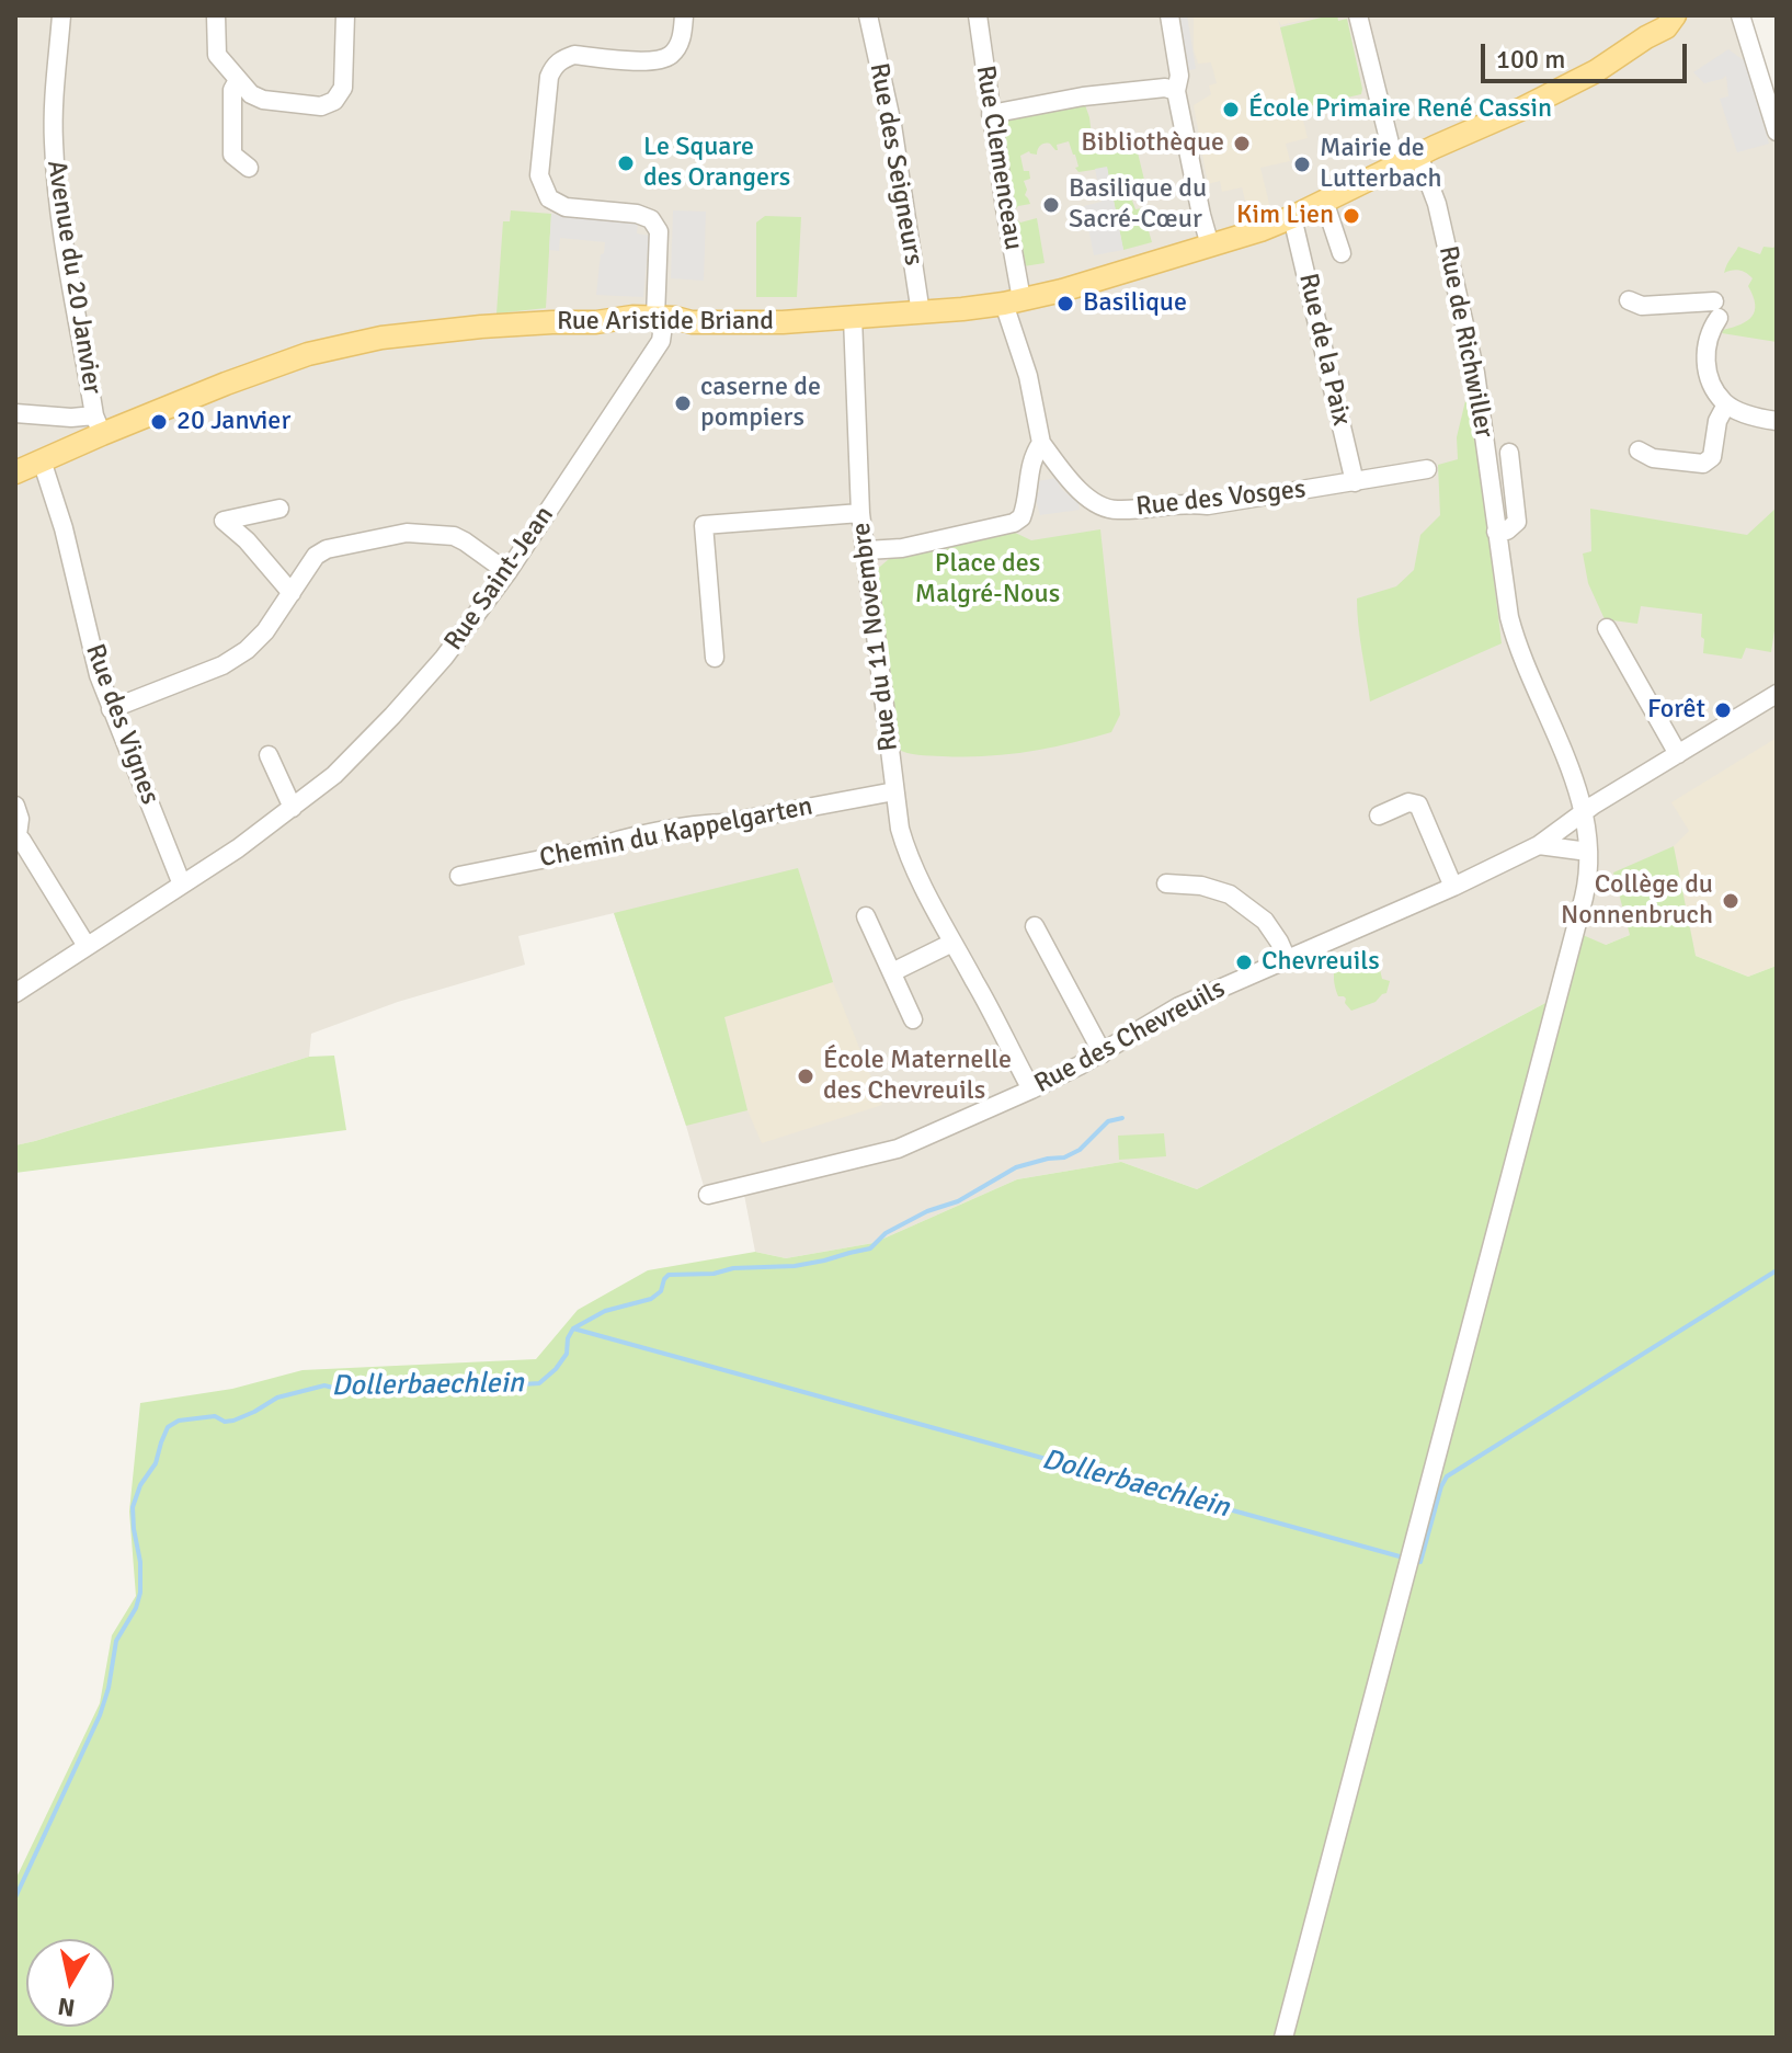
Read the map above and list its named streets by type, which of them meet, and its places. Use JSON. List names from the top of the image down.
{
  "streets": {
    "main road": ["Rue Aristide Briand"],
    "street": [
      "Rue Clemenceau",
      "Rue des Seigneurs",
      "Avenue du 20 Janvier",
      "Rue de Richwiller",
      "Rue de la Paix",
      "Rue des Vosges",
      "Rue Saint-Jean",
      "Rue du 11 Novembre",
      "Rue des Vignes",
      "Chemin du Kappelgarten",
      "Rue des Chevreuils"
    ]
  },
  "crossings": [
    ["Rue Clemenceau", "Rue Aristide Briand"],
    ["Rue Clemenceau", "Rue des Vosges"],
    ["Rue des Seigneurs", "Rue Aristide Briand"],
    ["Avenue du 20 Janvier", "Rue Aristide Briand"],
    ["Rue Aristide Briand", "Rue de Richwiller"],
    ["Rue Aristide Briand", "Rue de la Paix"],
    ["Rue Aristide Briand", "Rue Saint-Jean"],
    ["Rue Aristide Briand", "Rue du 11 Novembre"],
    ["Rue Aristide Briand", "Rue des Vignes"],
    ["Rue de Richwiller", "Rue des Chevreuils"],
    ["Rue de la Paix", "Rue des Vosges"],
    ["Rue Saint-Jean", "Rue des Vignes"],
    ["Rue du 11 Novembre", "Chemin du Kappelgarten"],
    ["Rue du 11 Novembre", "Rue des Chevreuils"]
  ],
  "water": ["Dollerbaechlein"],
  "parks": ["Place des Malgré-Nous"],
  "places": [
    "École Primaire René Cassin",
    "Bibliothèque",
    "Le Square des Orangers",
    "Mairie de Lutterbach",
    "Basilique du Sacré-Cœur",
    "Kim Lien",
    "Basilique",
    "caserne de pompiers",
    "20 Janvier",
    "Forêt",
    "Collège du Nonnenbruch",
    "Chevreuils",
    "École Maternelle des Chevreuils"
  ],
  "scale_bar": "100 m",
  "north": "bottom"
}
